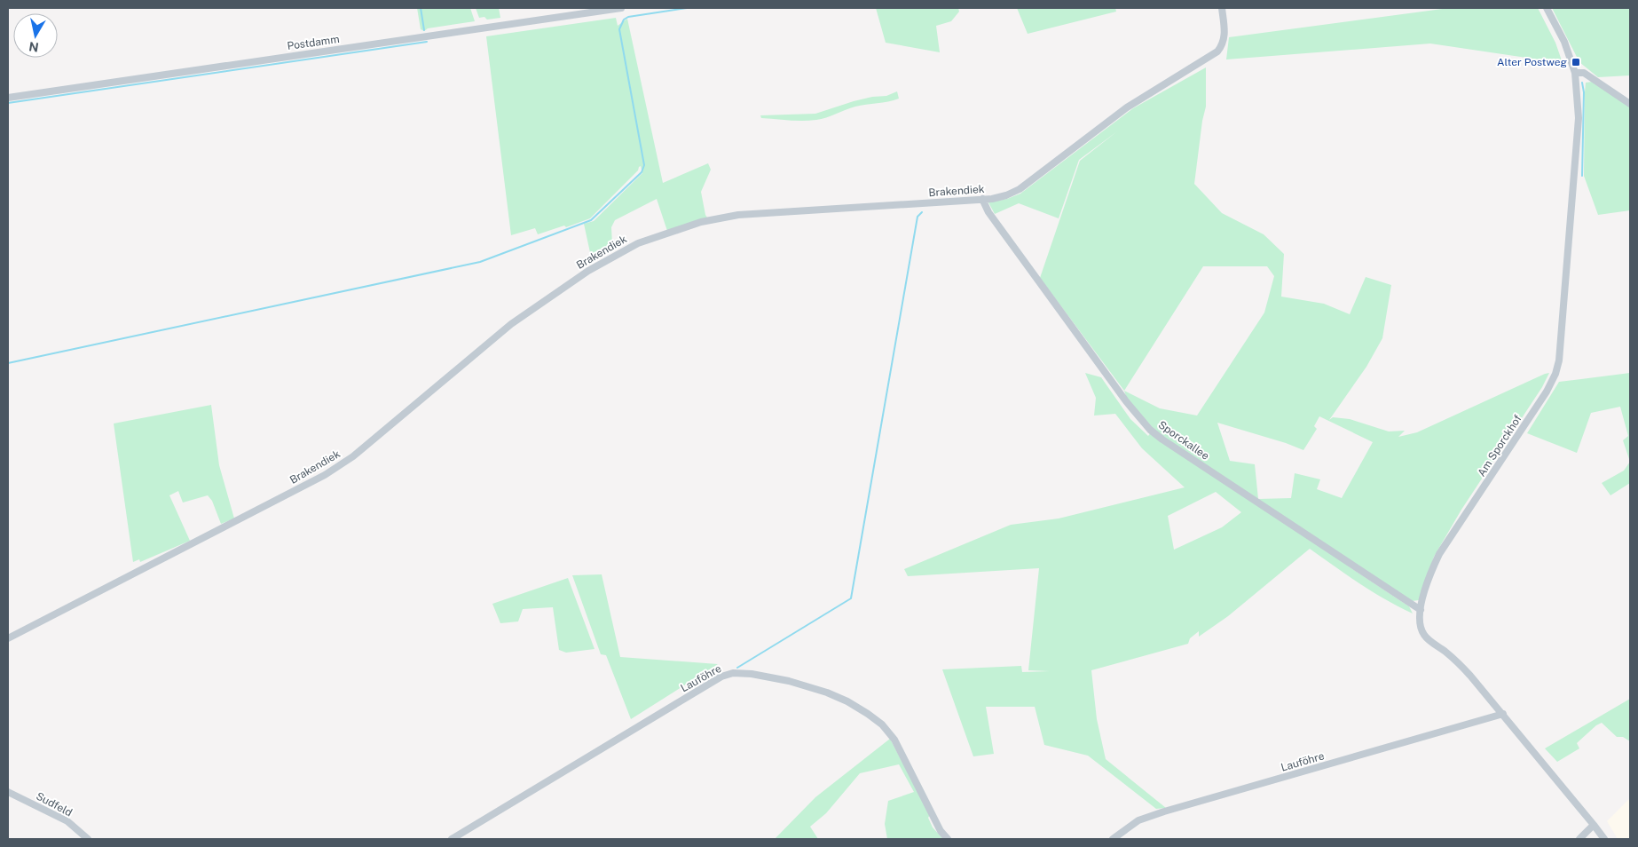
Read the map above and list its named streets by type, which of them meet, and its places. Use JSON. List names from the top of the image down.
{
  "streets": {
    "street": [
      "Postdamm",
      "Brakendiek",
      "Sporckallee",
      "Am Sporckhof",
      "Lauföhre",
      "Sudfeld"
    ]
  },
  "crossings": [
    ["Brakendiek", "Sporckallee"],
    ["Sporckallee", "Am Sporckhof"],
    ["Am Sporckhof", "Lauföhre"]
  ],
  "places": {
    "transit": ["Alter Postweg"]
  },
  "north": "bottom"
}
